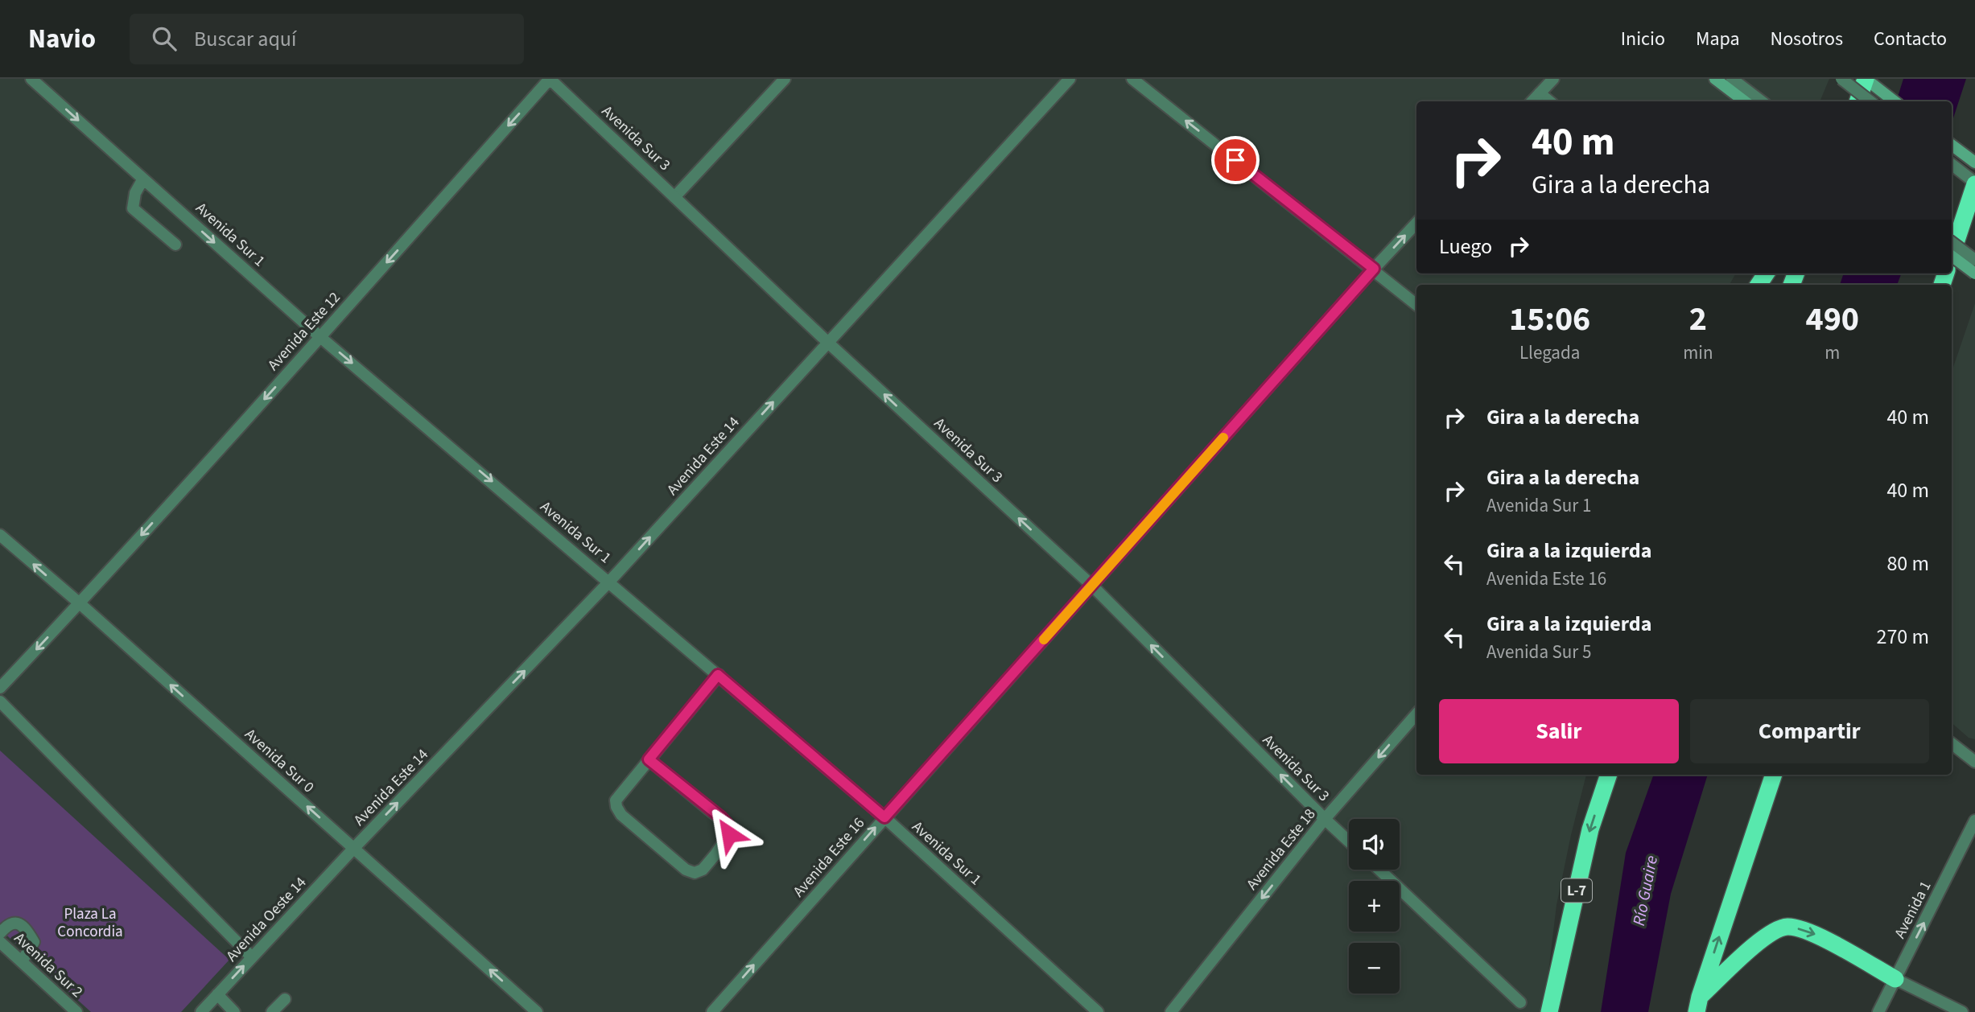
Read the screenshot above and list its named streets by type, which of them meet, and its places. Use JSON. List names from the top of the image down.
{
  "streets": {
    "highway": ["L-7"],
    "street": [
      "Avenida Sur 3",
      "Avenida Sur 1",
      "Avenida Este 12",
      "Avenida Este 14",
      "Avenida Sur 0",
      "Avenida Este 18",
      "Avenida Este 16",
      "Avenida 1",
      "Avenida Oeste 14",
      "Avenida Sur 2"
    ]
  },
  "crossings": [
    ["Avenida Sur 3", "Avenida Este 12"],
    ["Avenida Sur 3", "Avenida Este 14"],
    ["Avenida Sur 3", "Avenida Este 18"],
    ["Avenida Sur 3", "Avenida Este 16"],
    ["Avenida Sur 1", "Avenida Este 12"],
    ["Avenida Sur 1", "Avenida Este 14"],
    ["Avenida Sur 1", "Avenida Este 16"],
    ["Avenida Este 12", "Avenida Sur 0"],
    ["Avenida Este 14", "Avenida Sur 0"],
    ["Avenida Este 14", "Avenida Oeste 14"],
    ["Avenida Sur 0", "Avenida Oeste 14"]
  ],
  "one_way": [
    "Avenida Sur 3",
    "Avenida Sur 1",
    "Avenida Este 12",
    "Avenida Este 14",
    "Avenida Sur 0",
    "Avenida Este 18",
    "Avenida 1"
  ],
  "water": ["Río Guaire"],
  "parks": ["Plaza La Concordia"],
  "page": {
    "header": "Navio",
    "search": "Buscar aquí",
    "nav": [
      "Inicio",
      "Mapa",
      "Nosotros",
      "Contacto"
    ],
    "turn": ["40 m", "Gira a la derecha"],
    "then": "Luego",
    "eta": [
      "15:06",
      "Llegada",
      "2",
      "min",
      "490",
      "m"
    ],
    "list": [
      {
        "name": "Gira a la derecha",
        "value": "40 m"
      },
      {
        "name": "Gira a la derecha",
        "note": "Avenida Sur 1",
        "value": "40 m"
      },
      {
        "name": "Gira a la izquierda",
        "note": "Avenida Este 16",
        "value": "80 m"
      },
      {
        "name": "Gira a la izquierda",
        "note": "Avenida Sur 5",
        "value": "270 m"
      }
    ],
    "buttons": ["Salir", "Compartir"],
    "map_buttons": ["+", "−"]
  }
}
